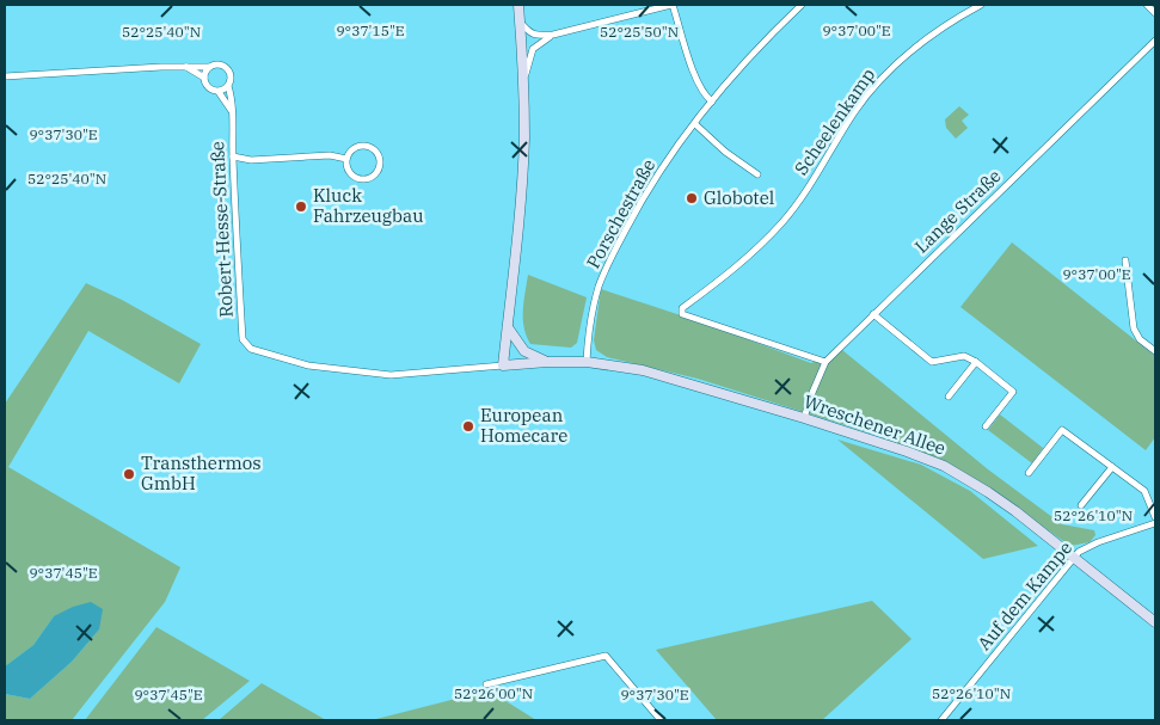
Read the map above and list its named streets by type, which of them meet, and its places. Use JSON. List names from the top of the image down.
{
  "streets": {
    "street": [
      "Scheelenkamp",
      "Lange Straße",
      "Porschestraße",
      "Robert-Hesse-Straße",
      "Wreschener Allee",
      "Auf dem Kampe"
    ]
  },
  "crossings": [
    ["Scheelenkamp", "Lange Straße"],
    ["Lange Straße", "Wreschener Allee"],
    ["Porschestraße", "Wreschener Allee"],
    ["Robert-Hesse-Straße", "Wreschener Allee"],
    ["Wreschener Allee", "Auf dem Kampe"]
  ],
  "places": [
    "Globotel",
    "Kluck Fahrzeugbau",
    "European Homecare",
    "Transthermos GmbH"
  ],
  "coordinates": [
    "9°37'15\"E",
    "9°37'00\"E",
    "52°25'40\"N",
    "52°25'50\"N",
    "9°37'30\"E",
    "52°26'10\"N",
    "9°37'45\"E",
    "52°26'00\"N"
  ]
}
